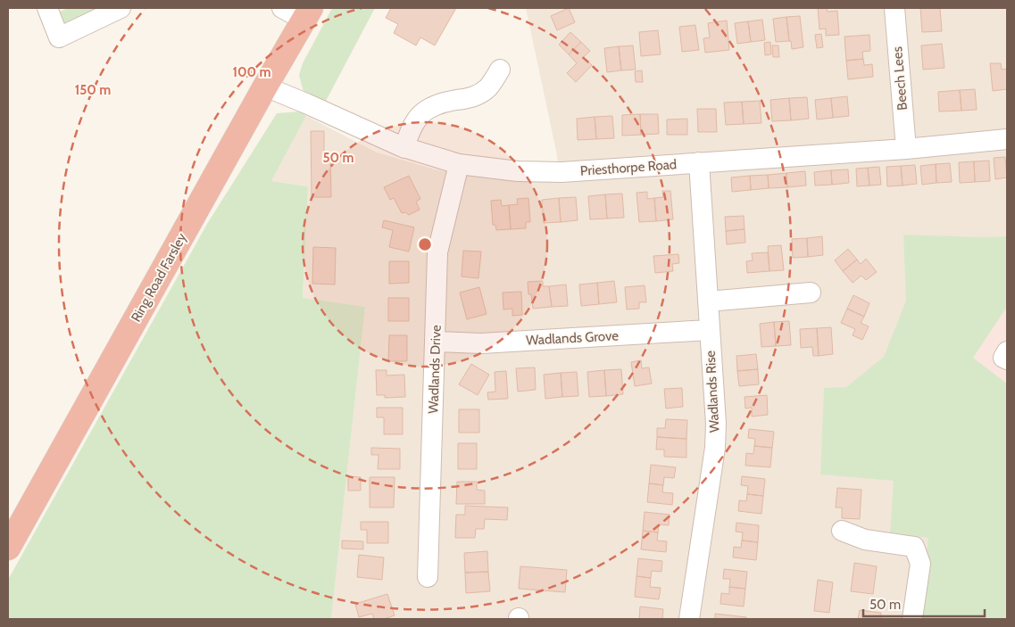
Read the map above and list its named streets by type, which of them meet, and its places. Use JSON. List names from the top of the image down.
{
  "streets": {
    "highway": ["Ring Road Farsley"],
    "street": [
      "Beech Lees",
      "Priesthorpe Road",
      "Wadlands Grove",
      "Wadlands Drive",
      "Wadlands Rise"
    ]
  },
  "crossings": [
    ["Beech Lees", "Priesthorpe Road"],
    ["Priesthorpe Road", "Ring Road Farsley"],
    ["Priesthorpe Road", "Wadlands Drive"],
    ["Priesthorpe Road", "Wadlands Rise"],
    ["Wadlands Grove", "Wadlands Drive"],
    ["Wadlands Grove", "Wadlands Rise"]
  ],
  "scale_bar": "50 m",
  "rings": ["100 m", "150 m", "50 m"]
}
